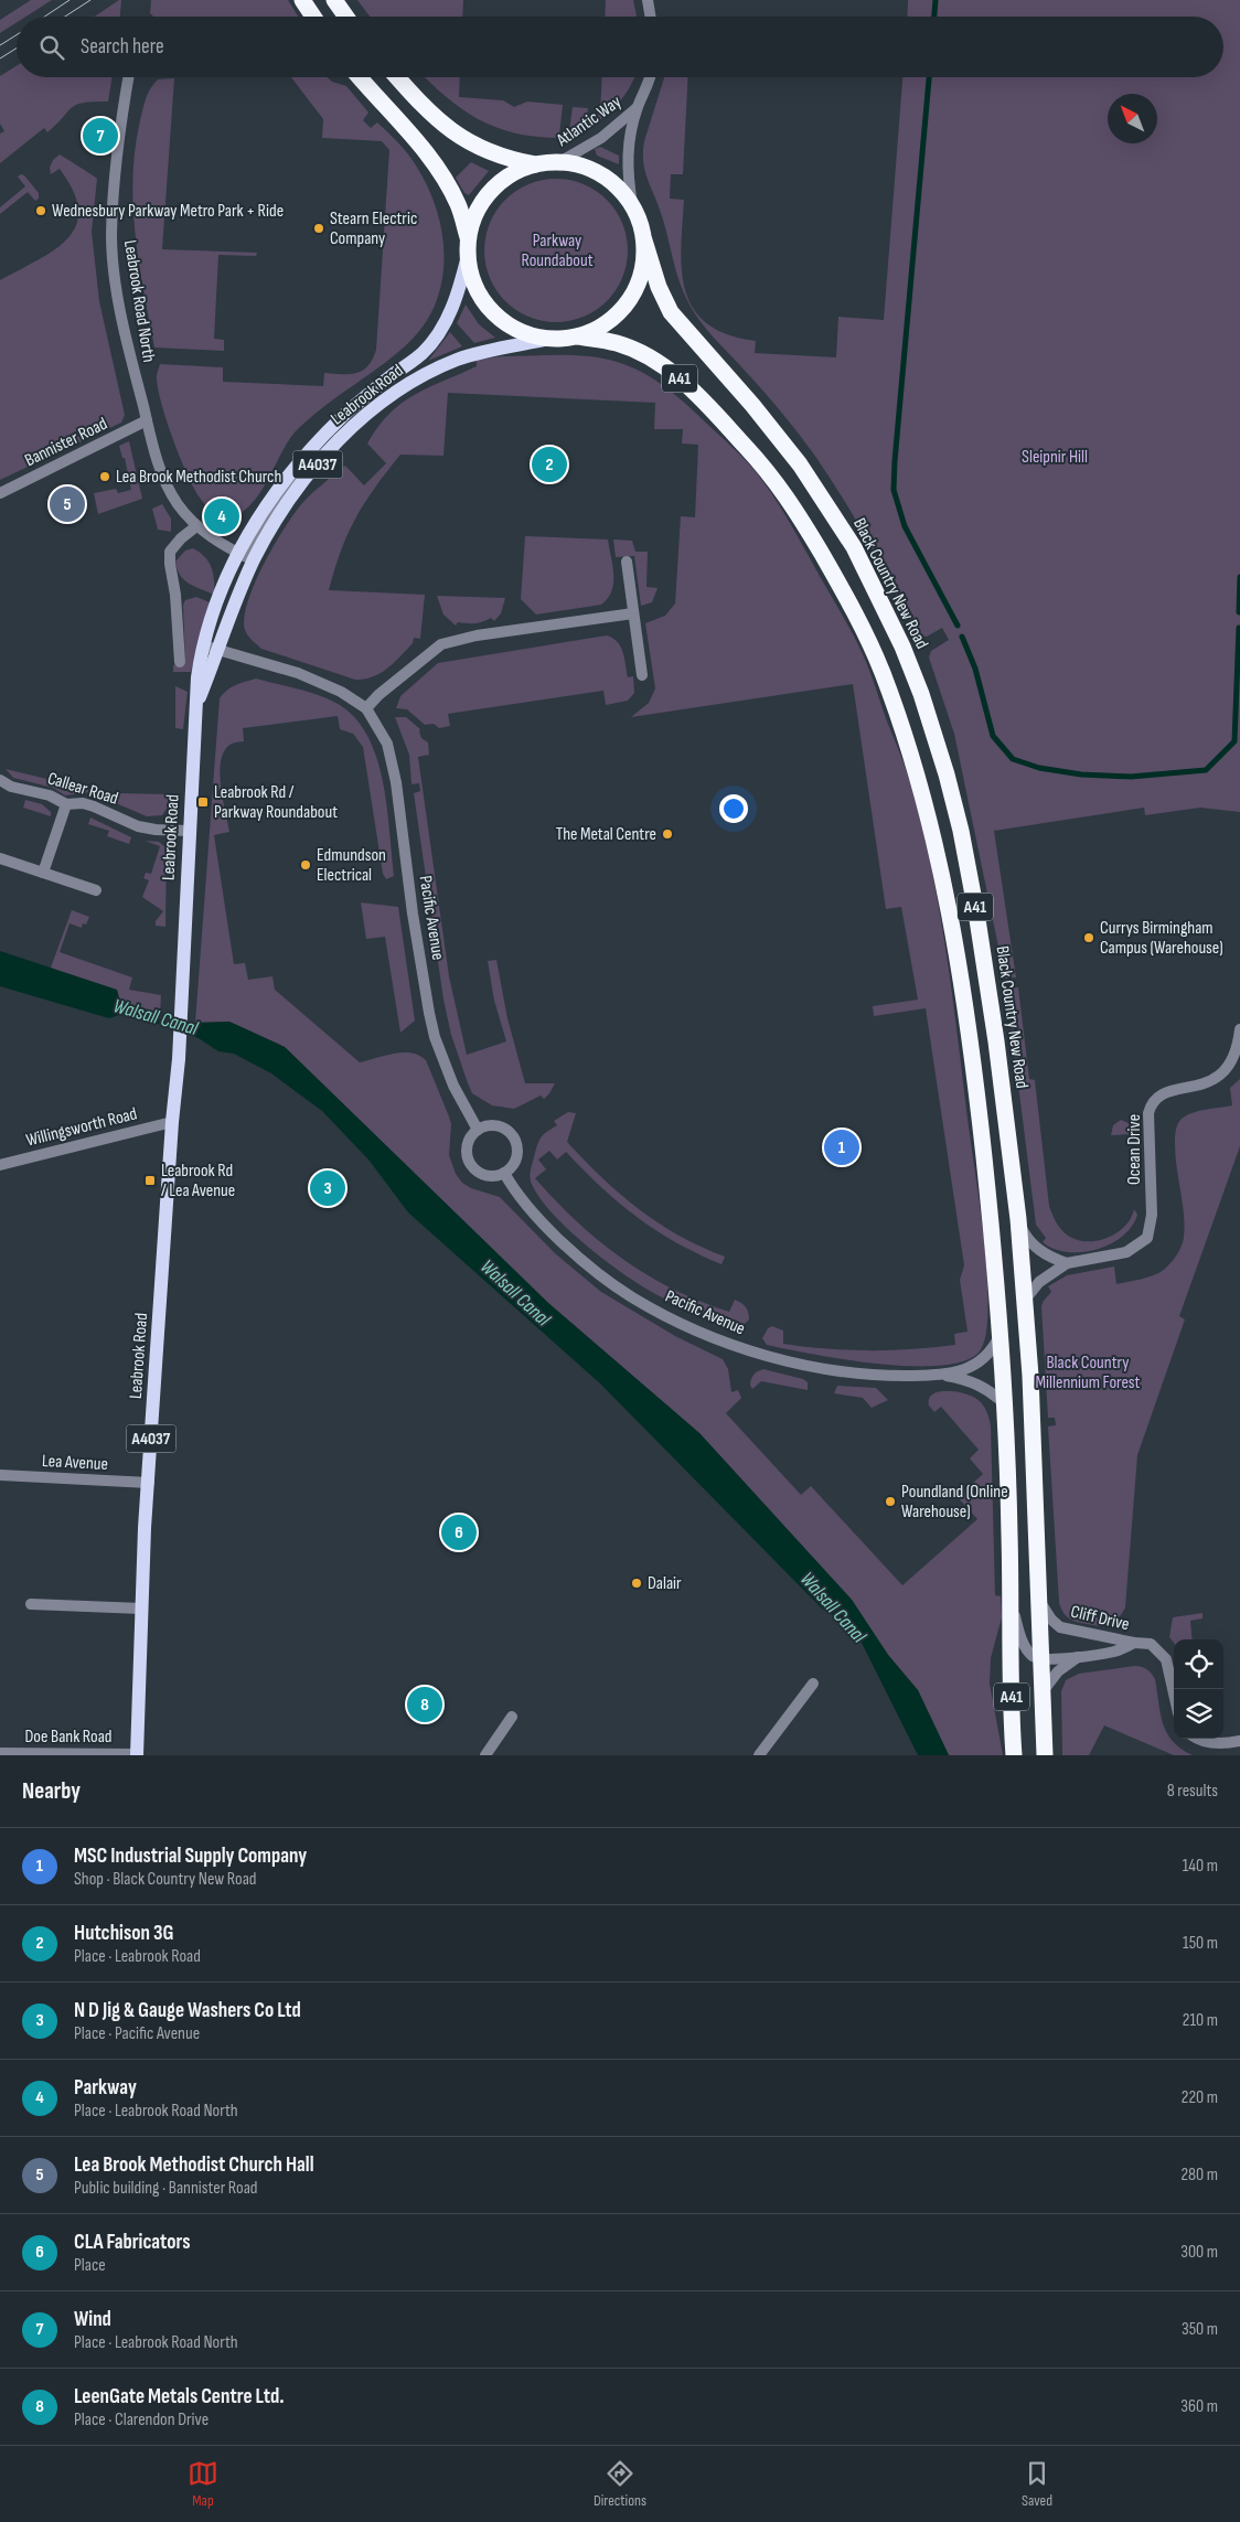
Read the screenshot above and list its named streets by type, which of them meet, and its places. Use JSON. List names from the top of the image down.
{
  "streets": {
    "highway": ["A41", "Black Country New Road"],
    "main road": ["Leabrook Road", "A4037"],
    "street": [
      "Atlantic Way",
      "Leabrook Road North",
      "Bannister Road",
      "Callear Road",
      "Pacific Avenue",
      "Willingsworth Road",
      "Ocean Drive",
      "Lea Avenue",
      "Cliff Drive",
      "Doe Bank Road"
    ]
  },
  "crossings": [
    ["Atlantic Way", "A41"],
    ["Atlantic Way", "Leabrook Road"],
    ["Atlantic Way", "Black Country New Road"],
    ["Leabrook Road North", "Leabrook Road"],
    ["Leabrook Road North", "Bannister Road"],
    ["A41", "Leabrook Road"],
    ["A41", "Black Country New Road"],
    ["A41", "Pacific Avenue"],
    ["Leabrook Road", "Black Country New Road"],
    ["Leabrook Road", "Callear Road"],
    ["Leabrook Road", "Pacific Avenue"],
    ["Leabrook Road", "Willingsworth Road"],
    ["Leabrook Road", "Lea Avenue"],
    ["Leabrook Road", "Doe Bank Road"],
    ["Black Country New Road", "Ocean Drive"],
    ["Black Country New Road", "Cliff Drive"]
  ],
  "water": ["Walsall Canal"],
  "parks": ["Parkway Roundabout", "Sleipnir Hill", "Black Country Millennium Forest"],
  "places": {
    "other": [
      "Wednesbury Parkway Metro Park + Ride",
      "Stearn Electric Company",
      "Lea Brook Methodist Church",
      "The Metal Centre",
      "Edmundson Electrical",
      "Currys Birmingham Campus (Warehouse)",
      "Poundland (Online Warehouse)",
      "Dalair"
    ],
    "transit": ["Leabrook Rd / Parkway Roundabout", "Leabrook Rd / Lea Avenue"]
  },
  "north": "top left",
  "page": {
    "search": "Search here",
    "pins": [
      "7",
      "2",
      "5",
      "4",
      "1",
      "3",
      "6",
      "8"
    ],
    "heading": ["Nearby", "8 results"],
    "list": [
      {
        "mark": "1",
        "name": "MSC Industrial Supply Company",
        "note": "Shop · Black Country New Road",
        "value": "140 m"
      },
      {
        "mark": "2",
        "name": "Hutchison 3G",
        "note": "Place · Leabrook Road",
        "value": "150 m"
      },
      {
        "mark": "3",
        "name": "N D Jig & Gauge Washers Co Ltd",
        "note": "Place · Pacific Avenue",
        "value": "210 m"
      },
      {
        "mark": "4",
        "name": "Parkway",
        "note": "Place · Leabrook Road North",
        "value": "220 m"
      },
      {
        "mark": "5",
        "name": "Lea Brook Methodist Church Hall",
        "note": "Public building · Bannister Road",
        "value": "280 m"
      },
      {
        "mark": "6",
        "name": "CLA Fabricators",
        "note": "Place",
        "value": "300 m"
      },
      {
        "mark": "7",
        "name": "Wind",
        "note": "Place · Leabrook Road North",
        "value": "350 m"
      },
      {
        "mark": "8",
        "name": "LeenGate Metals Centre Ltd.",
        "note": "Place · Clarendon Drive",
        "value": "360 m"
      }
    ],
    "nav": ["Map", "Directions", "Saved"]
  }
}
